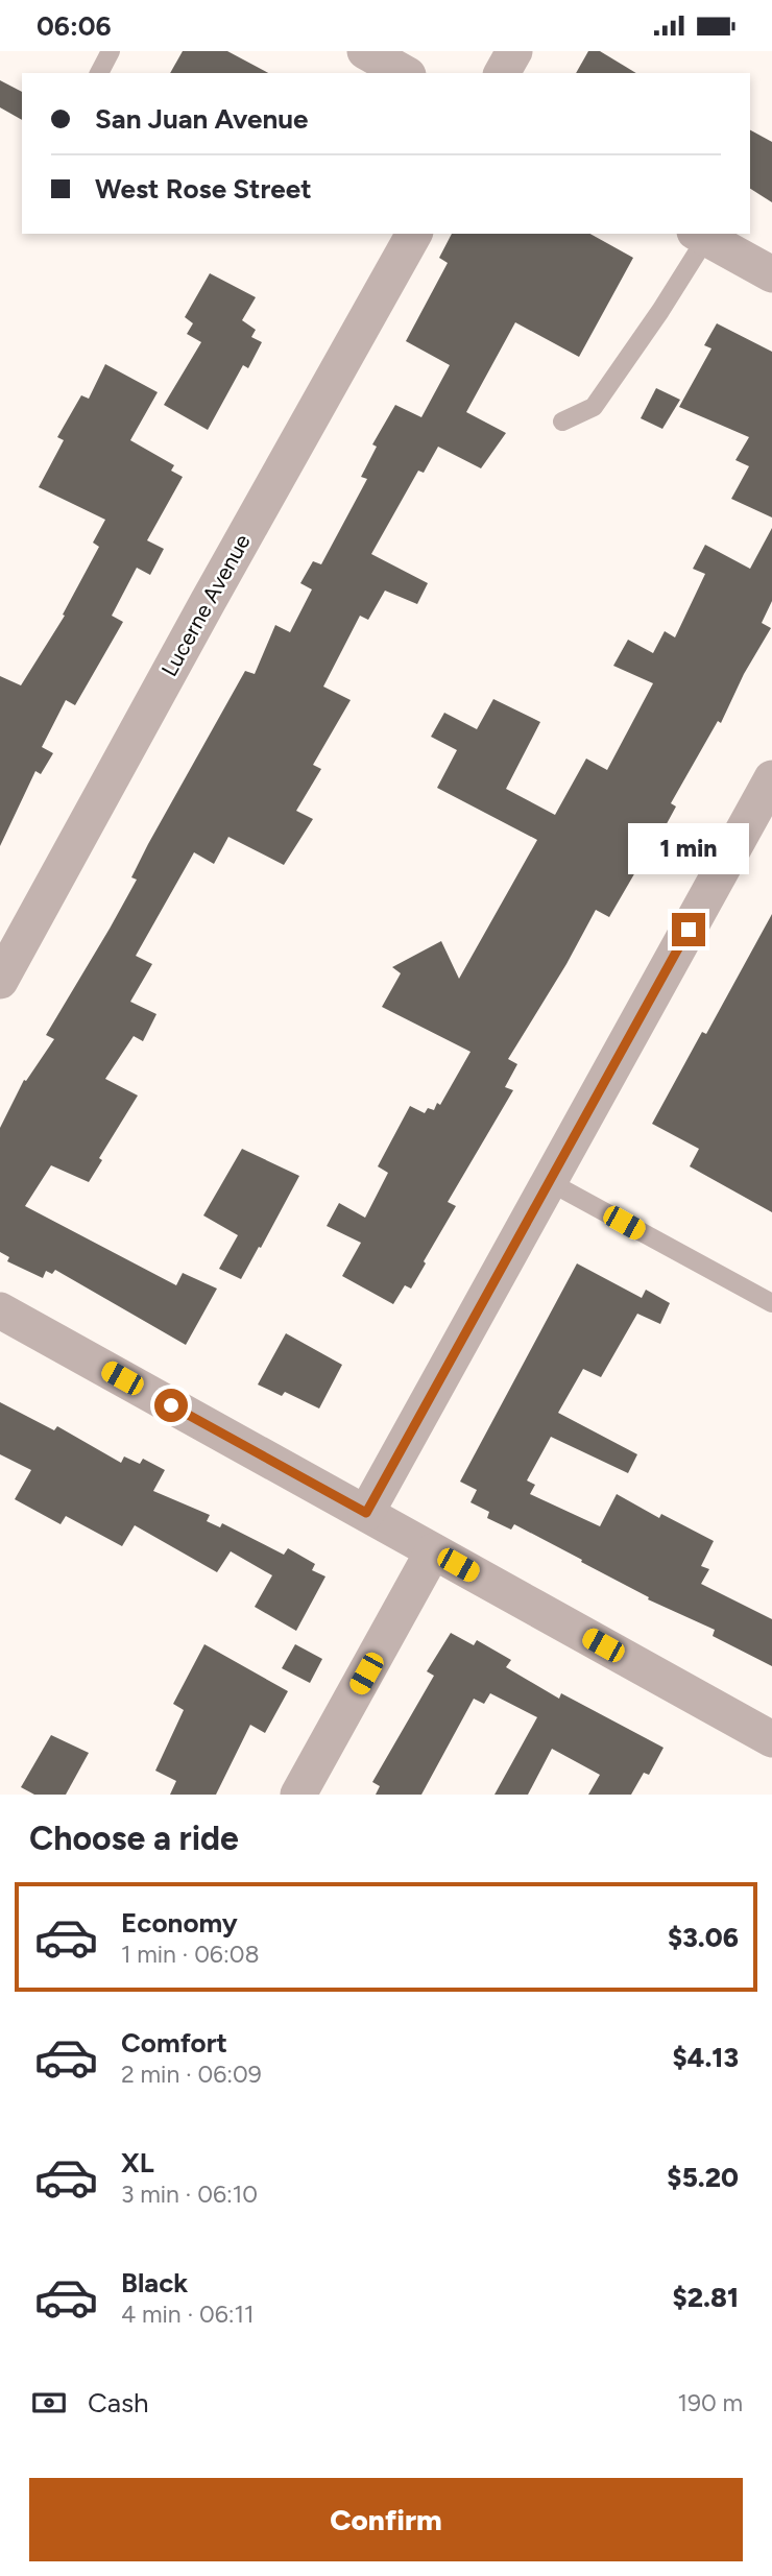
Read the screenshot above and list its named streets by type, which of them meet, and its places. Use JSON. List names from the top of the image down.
{
  "streets": {
    "street": ["Lucerne Avenue"]
  },
  "page": {
    "status": "06:06",
    "banner": ["San Juan Avenue", "West Rose Street"],
    "bubble": "1 min",
    "heading": "Choose a ride",
    "list": [
      {
        "name": "Economy",
        "note": "1 min · 06:08",
        "value": "$3.06"
      },
      {
        "name": "Comfort",
        "note": "2 min · 06:09",
        "value": "$4.13"
      },
      {
        "name": "XL",
        "note": "3 min · 06:10",
        "value": "$5.20"
      },
      {
        "name": "Black",
        "note": "4 min · 06:11",
        "value": "$2.81"
      }
    ],
    "pay": ["Cash", "190 m"],
    "buttons": "Confirm"
  }
}
